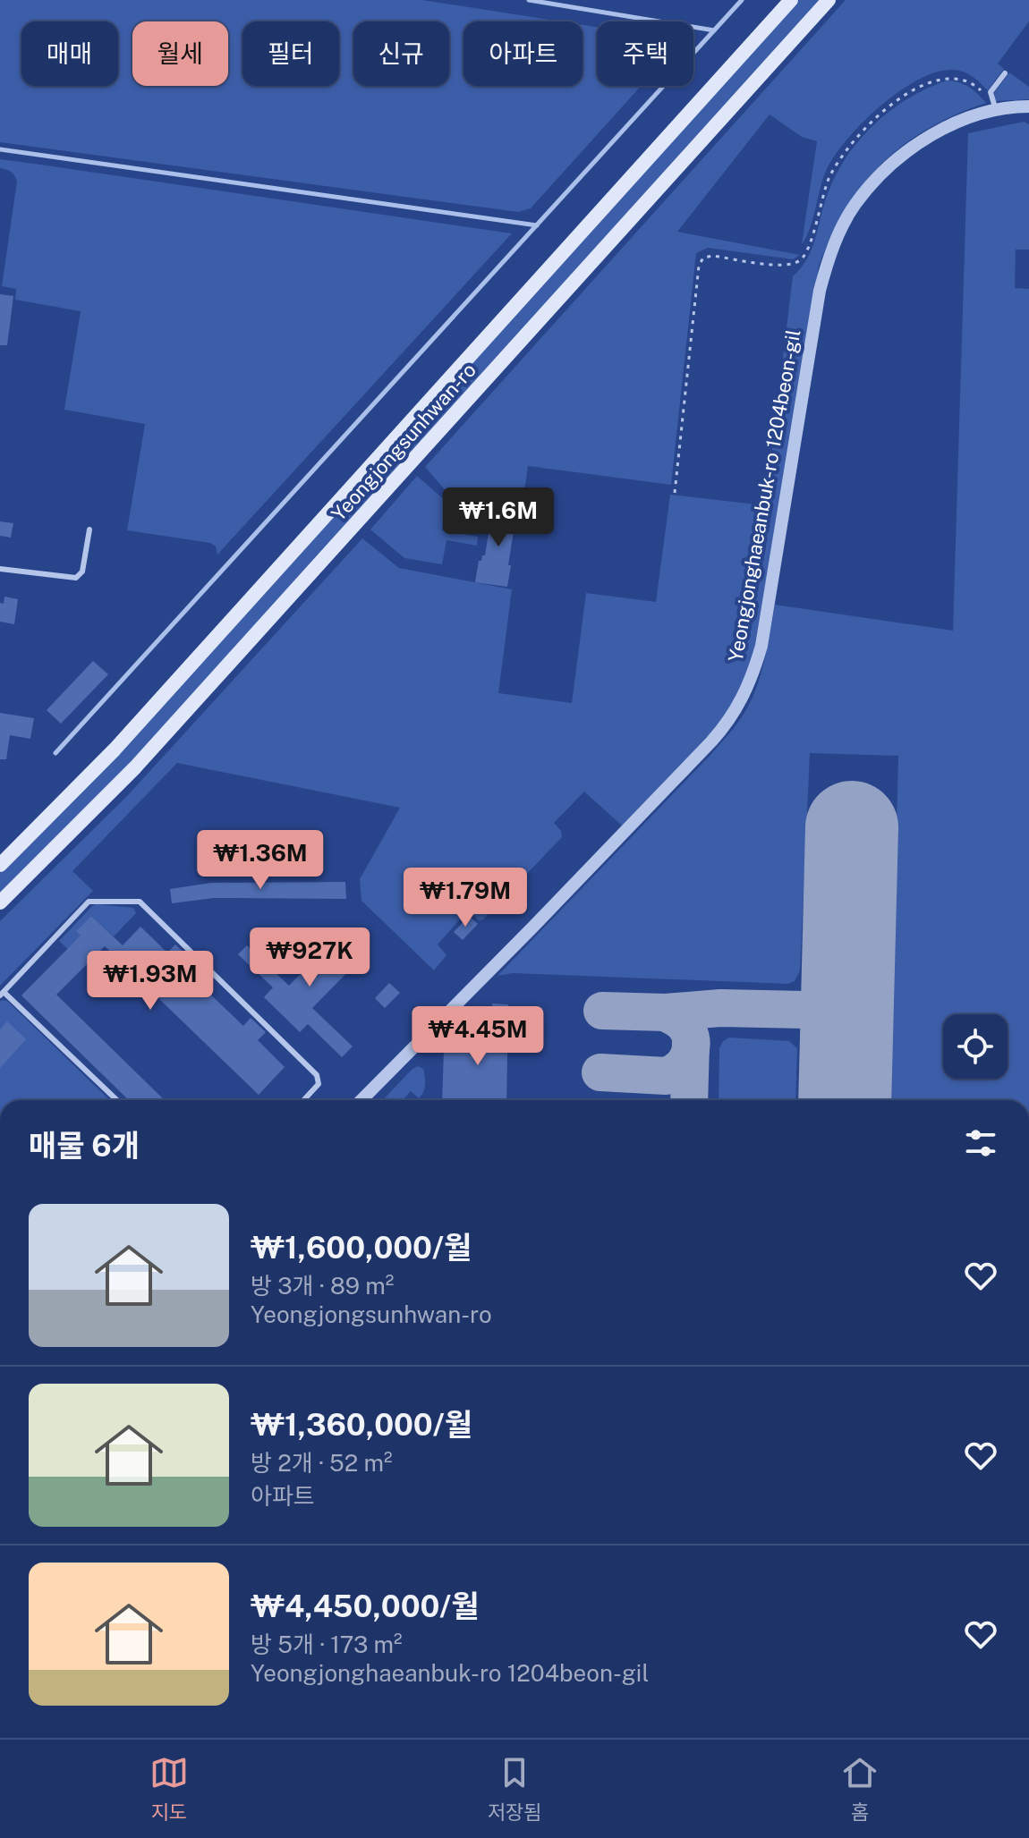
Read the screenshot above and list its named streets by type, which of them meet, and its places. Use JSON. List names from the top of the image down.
{
  "streets": {
    "main road": ["Yeongjongsunhwan-ro"],
    "street": ["Yeongjonghaeanbuk-ro 1204beon-gil"]
  },
  "page": {
    "chip": [
      "매매",
      "월세",
      "필터",
      "신규",
      "아파트",
      "주택"
    ],
    "price": [
      "₩1.6M",
      "₩1.36M",
      "₩1.79M",
      "₩927K",
      "₩1.93M",
      "₩4.45M"
    ],
    "heading": "매물 6개",
    "list": [
      {
        "name": "₩1,600,000/월",
        "note": "방 3개 · 89 m² · Yeongjongsunhwan-ro"
      },
      {
        "name": "₩1,360,000/월",
        "note": "방 2개 · 52 m² · 아파트"
      },
      {
        "name": "₩4,450,000/월",
        "note": "방 5개 · 173 m² · Yeongjonghaeanbuk-ro 1204beon-gil"
      }
    ],
    "tabs": ["지도", "저장됨", "홈"]
  }
}
